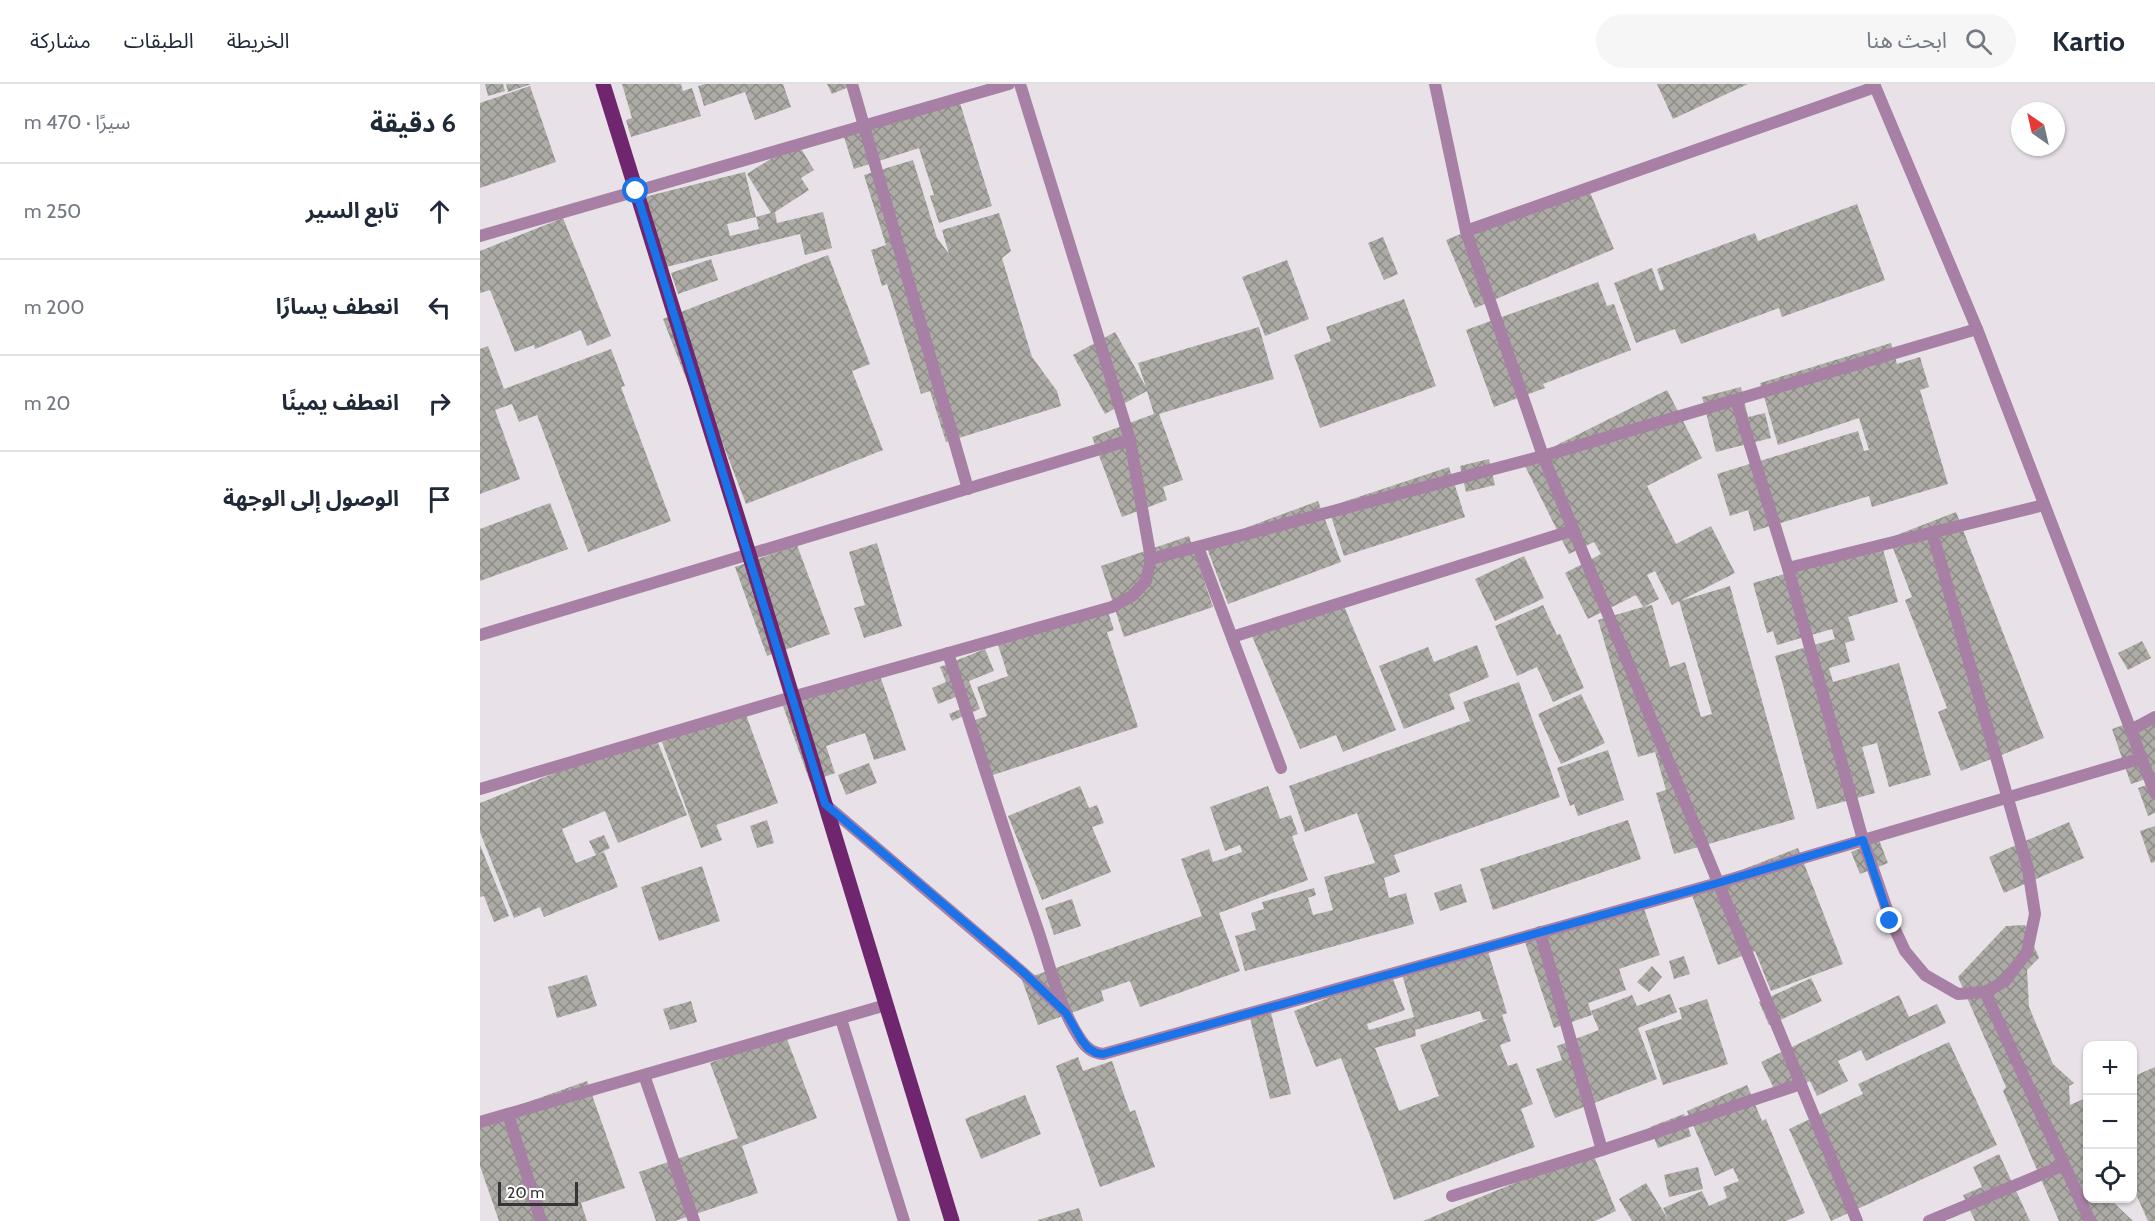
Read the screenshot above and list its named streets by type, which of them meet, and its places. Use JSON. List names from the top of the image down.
{
  "scale_bar": "20 m",
  "north": "top left",
  "page": {
    "header": "Kartio",
    "search": "ابحث هنا",
    "nav": ["الخريطة", "الطبقات", "مشاركة"],
    "heading": ["6 دقيقة", "سيرًا · 470 m"],
    "list": [
      ["تابع السير", "250 m"],
      ["انعطف يسارًا", "200 m"],
      ["انعطف يمينًا", "20 m"],
      "الوصول إلى الوجهة"
    ],
    "map_buttons": ["+", "−"],
    "scale": "20 m"
  }
}
